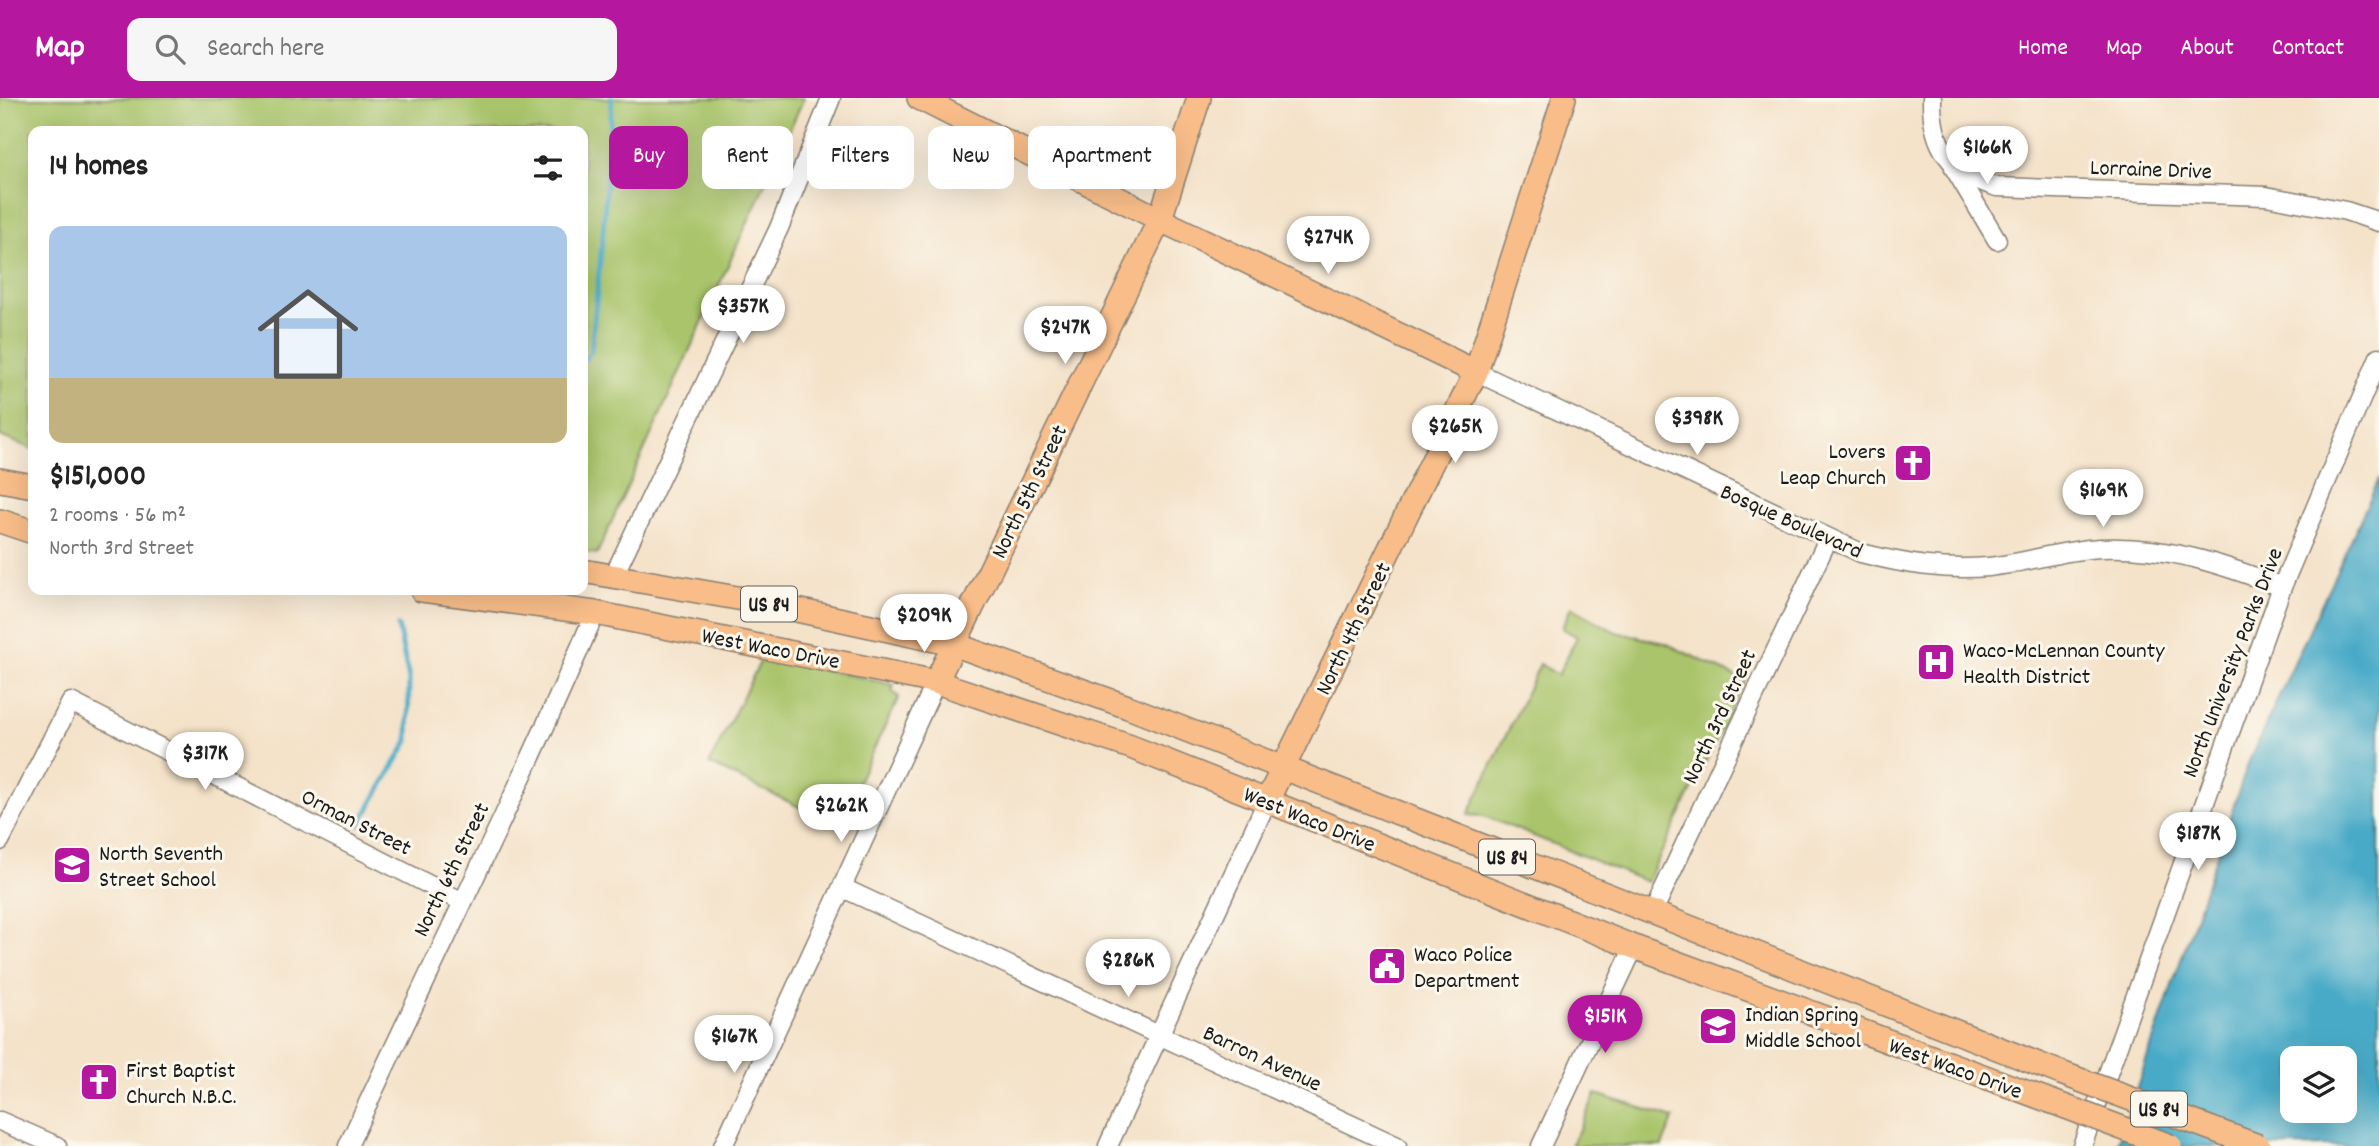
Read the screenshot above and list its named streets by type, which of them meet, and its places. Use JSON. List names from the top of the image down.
{
  "streets": {
    "main road": [
      "North 5th Street",
      "Bosque Boulevard",
      "US 84",
      "North 4th Street",
      "West Waco Drive"
    ],
    "street": [
      "Lorraine Drive",
      "North University Parks Drive",
      "North 3rd Street",
      "Orman Street",
      "North 6th Street",
      "Barron Avenue"
    ]
  },
  "crossings": [
    ["North 5th Street", "Bosque Boulevard"],
    ["North 5th Street", "West Waco Drive"],
    ["North 5th Street", "Barron Avenue"],
    ["Bosque Boulevard", "North 4th Street"],
    ["Bosque Boulevard", "North University Parks Drive"],
    ["Bosque Boulevard", "North 3rd Street"],
    ["North 4th Street", "West Waco Drive"],
    ["North 4th Street", "Barron Avenue"],
    ["West Waco Drive", "North 3rd Street"],
    ["West Waco Drive", "North 6th Street"],
    ["Orman Street", "North 6th Street"]
  ],
  "places": {
    "church": ["Lovers Leap Church", "First Baptist Church N.B.C."],
    "hospital": ["Waco-McLennan County Health District"],
    "school or university": ["North Seventh Street School", "Indian Spring Middle School"],
    "public building": ["Waco Police Department"]
  },
  "page": {
    "header": "Map",
    "search": "Search here",
    "nav": [
      "Home",
      "Map",
      "About",
      "Contact"
    ],
    "price": [
      "$166K",
      "$274K",
      "$357K",
      "$247K",
      "$398K",
      "$265K",
      "$169K",
      "$209K",
      "$317K",
      "$262K",
      "$187K",
      "$286K",
      "$151K",
      "$167K"
    ],
    "chip": [
      "Buy",
      "Rent",
      "Filters",
      "New",
      "Apartment"
    ],
    "heading": "14 homes",
    "list": [
      {
        "name": "$151,000",
        "note": "2 rooms · 56 m² · North 3rd Street"
      }
    ]
  }
}
